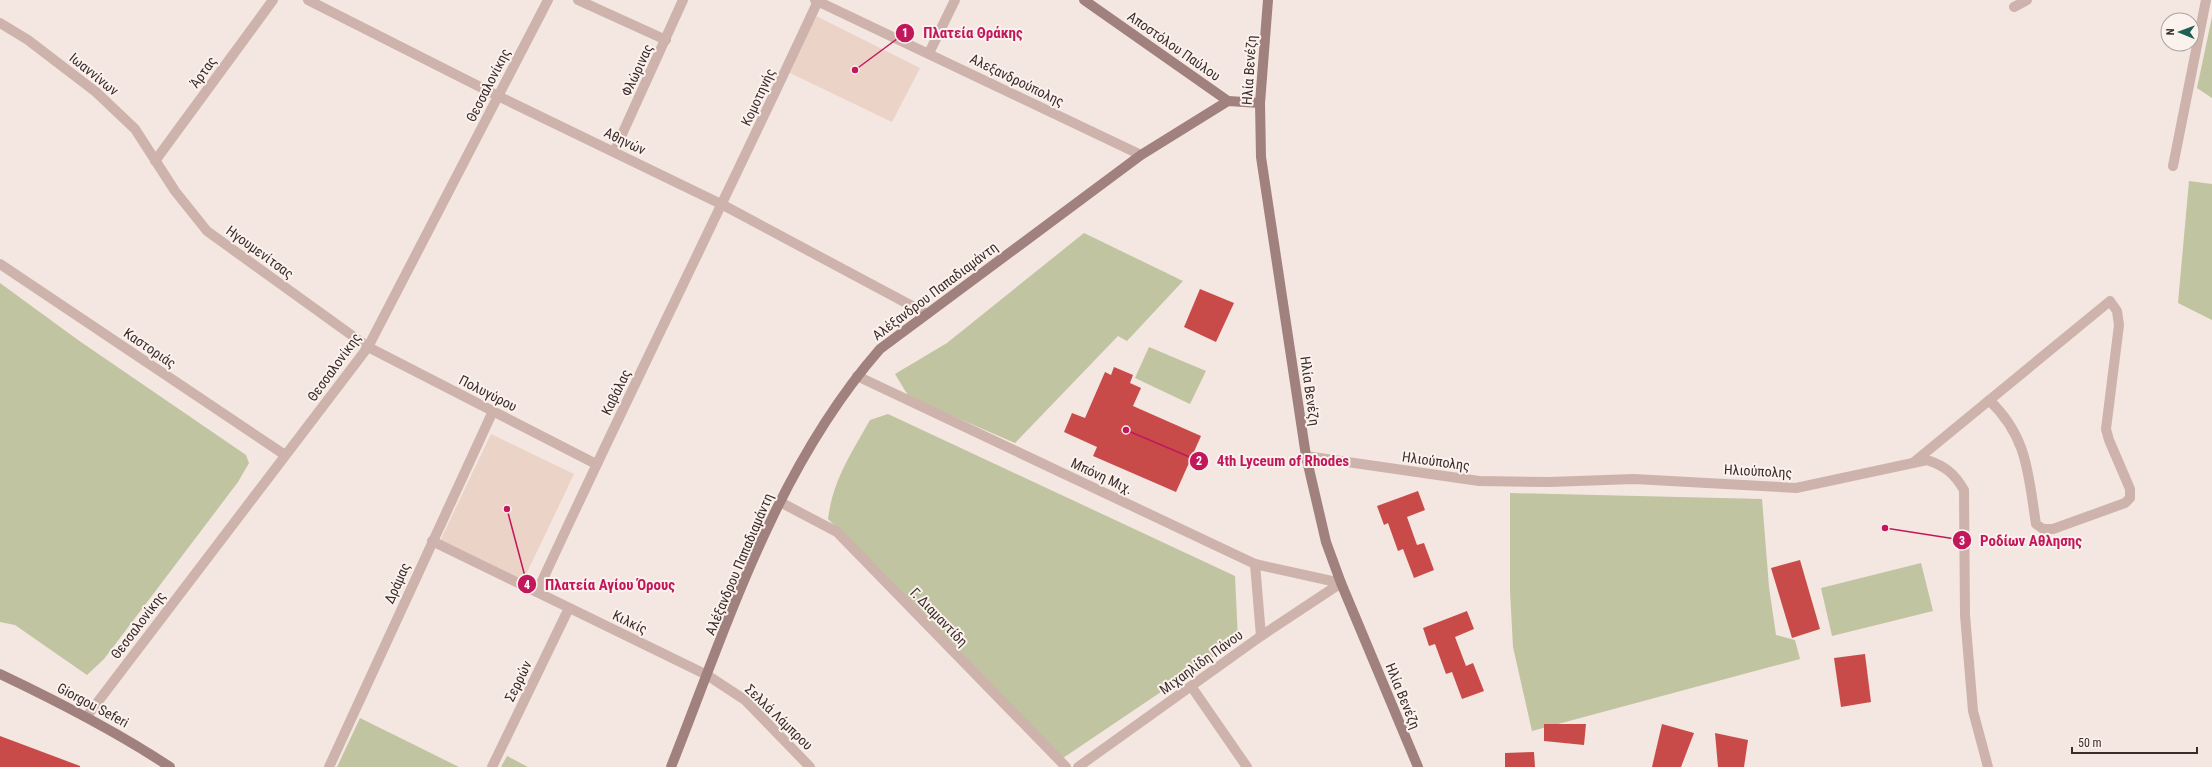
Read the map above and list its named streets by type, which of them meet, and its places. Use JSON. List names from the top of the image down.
{
  "streets": {
    "street": [
      "Αποστόλου Παύλου",
      "Φλώρινας",
      "Ηλία Βενέζη",
      "Άρτας",
      "Ιωαννίνων",
      "Αλεξανδρούπολης",
      "Θεσσαλονίκης",
      "Κομοτηνής",
      "Αθηνών",
      "Ηγουμενίτσας",
      "Αλέξανδρου Παπαδιαμάντη",
      "Καστοριάς",
      "Καβάλας",
      "Πολυγύρου",
      "Ηλιούπολης",
      "Μπόνη Μιχ.",
      "Δράμας",
      "Γ. Διαμαντίδη",
      "Κιλκίς",
      "Μιχαηλίδη Πάνου",
      "Σερρών",
      "Giorgou Seferi",
      "Σελλά Λάμπρου"
    ]
  },
  "crossings": [
    ["Αποστόλου Παύλου", "Αλέξανδρου Παπαδιαμάντη"],
    ["Φλώρινας", "Αθηνών"],
    ["Ηλία Βενέζη", "Ηλιούπολης"],
    ["Ηλία Βενέζη", "Μπόνη Μιχ."],
    ["Ηλία Βενέζη", "Μιχαηλίδη Πάνου"],
    ["Άρτας", "Ιωαννίνων"],
    ["Άρτας", "Ηγουμενίτσας"],
    ["Ιωαννίνων", "Ηγουμενίτσας"],
    ["Αλεξανδρούπολης", "Κομοτηνής"],
    ["Αλεξανδρούπολης", "Αλέξανδρου Παπαδιαμάντη"],
    ["Θεσσαλονίκης", "Αθηνών"],
    ["Θεσσαλονίκης", "Ηγουμενίτσας"],
    ["Θεσσαλονίκης", "Καστοριάς"],
    ["Θεσσαλονίκης", "Πολυγύρου"],
    ["Θεσσαλονίκης", "Giorgou Seferi"],
    ["Κομοτηνής", "Αθηνών"],
    ["Κομοτηνής", "Καβάλας"],
    ["Αθηνών", "Αλέξανδρου Παπαδιαμάντη"],
    ["Αθηνών", "Καβάλας"],
    ["Ηγουμενίτσας", "Πολυγύρου"],
    ["Αλέξανδρου Παπαδιαμάντη", "Μπόνη Μιχ."],
    ["Αλέξανδρου Παπαδιαμάντη", "Γ. Διαμαντίδη"],
    ["Αλέξανδρου Παπαδιαμάντη", "Κιλκίς"],
    ["Αλέξανδρου Παπαδιαμάντη", "Σελλά Λάμπρου"],
    ["Καβάλας", "Πολυγύρου"],
    ["Καβάλας", "Κιλκίς"],
    ["Πολυγύρου", "Δράμας"],
    ["Μπόνη Μιχ.", "Μιχαηλίδη Πάνου"],
    ["Δράμας", "Κιλκίς"],
    ["Κιλκίς", "Σερρών"],
    ["Κιλκίς", "Σελλά Λάμπρου"]
  ],
  "places": [
    "Πλατεία Θράκης",
    "4th Lyceum of Rhodes",
    "Πλατεία Αγίου Όρους",
    "Ροδίων Αθλησης"
  ],
  "scale_bar": "50 m",
  "north": "left"
}
